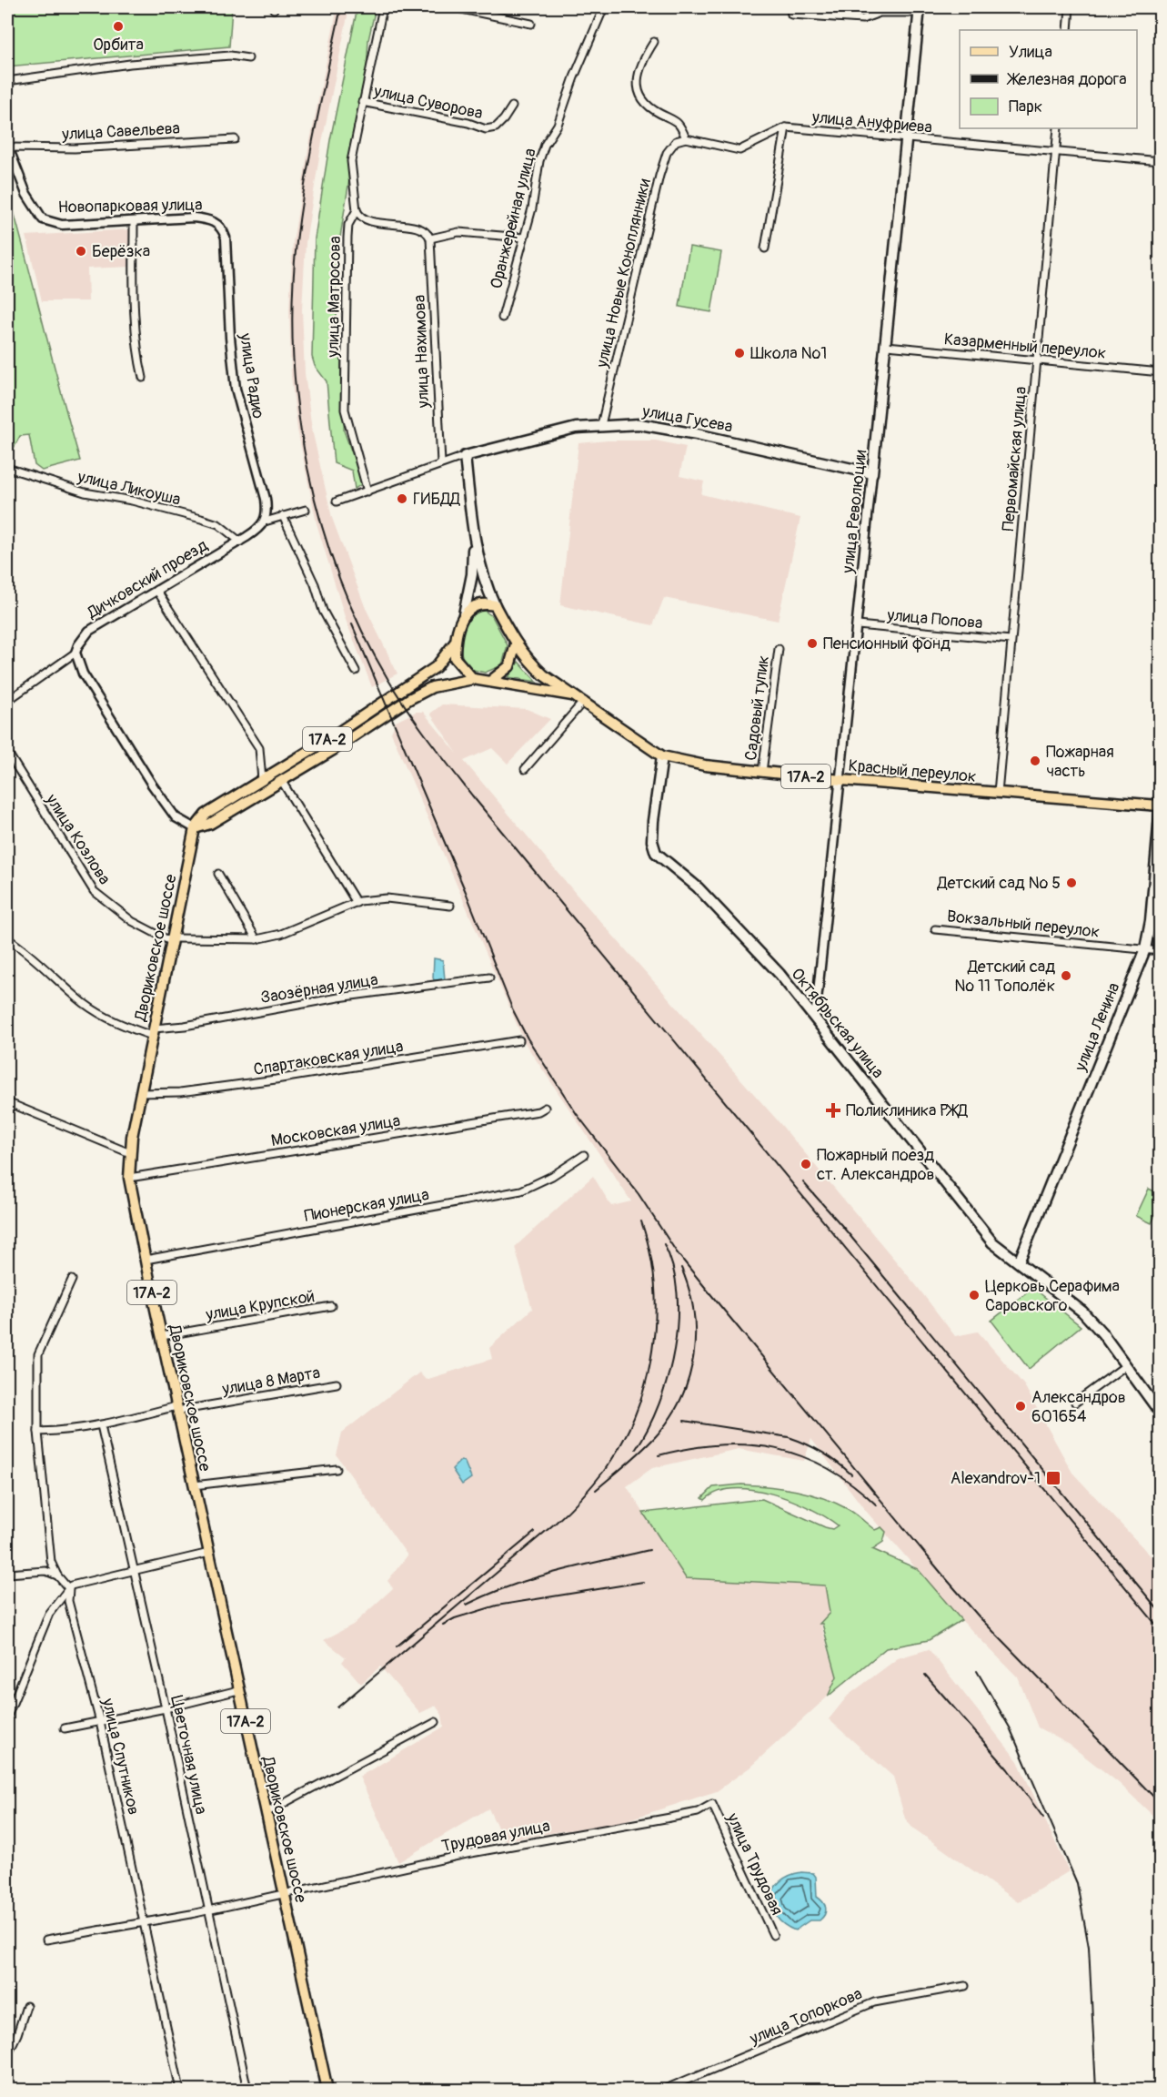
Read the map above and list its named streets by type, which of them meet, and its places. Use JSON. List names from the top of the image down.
{
  "streets": {
    "main road": [
      "улица Гусева",
      "улица Революции",
      "17А-2",
      "Красный переулок",
      "Двориковское шоссе",
      "Октябрьская улица",
      "улица Ленина"
    ],
    "street": [
      "улица Суворова",
      "улица Ануфриева",
      "улица Савельева",
      "Новопарковая улица",
      "Оранжерейная улица",
      "улица Новые Коноплянники",
      "улица Матросова",
      "Казарменный переулок",
      "улица Нахимова",
      "улица Радио",
      "Первомайская улица",
      "улица Ликоуша",
      "Дичковский проезд",
      "улица Попова",
      "Садовый тупик",
      "улица Козлова",
      "Вокзальный переулок",
      "Заозёрная улица",
      "Спартаковская улица",
      "Московская улица",
      "Пионерская улица",
      "улица Крупской",
      "улица 8 Марта",
      "Цветочная улица",
      "улица Спутников",
      "Трудовая улица",
      "улица Трудовая",
      "улица Топоркова"
    ]
  },
  "crossings": [
    ["улица Суворова", "улица Матросова"],
    ["улица Ануфриева", "Первомайская улица"],
    ["улица Ануфриева", "улица Революции"],
    ["улица Савельева", "Новопарковая улица"],
    ["Новопарковая улица", "улица Радио"],
    ["улица Новые Коноплянники", "улица Гусева"],
    ["Казарменный переулок", "Первомайская улица"],
    ["Казарменный переулок", "улица Революции"],
    ["улица Радио", "Дичковский проезд"],
    ["улица Гусева", "улица Революции"],
    ["Первомайская улица", "улица Попова"],
    ["Первомайская улица", "Красный переулок"],
    ["улица Ликоуша", "Дичковский проезд"],
    ["улица Революции", "улица Попова"],
    ["улица Революции", "Красный переулок"],
    ["улица Революции", "Октябрьская улица"],
    ["Садовый тупик", "Красный переулок"],
    ["17А-2", "Красный переулок"],
    ["17А-2", "Двориковское шоссе"],
    ["17А-2", "Октябрьская улица"],
    ["Красный переулок", "Октябрьская улица"],
    ["Красный переулок", "улица Ленина"],
    ["улица Козлова", "Двориковское шоссе"],
    ["Вокзальный переулок", "улица Ленина"],
    ["Двориковское шоссе", "Заозёрная улица"],
    ["Двориковское шоссе", "Спартаковская улица"],
    ["Двориковское шоссе", "Московская улица"],
    ["Двориковское шоссе", "Пионерская улица"],
    ["Двориковское шоссе", "улица Крупской"],
    ["Двориковское шоссе", "улица 8 Марта"],
    ["Двориковское шоссе", "Трудовая улица"],
    ["Октябрьская улица", "улица Ленина"],
    ["улица 8 Марта", "Цветочная улица"],
    ["Цветочная улица", "Трудовая улица"],
    ["улица Спутников", "Трудовая улица"],
    ["Трудовая улица", "улица Трудовая"]
  ],
  "places": {
    "other": [
      "Орбита",
      "Берёзка",
      "Школа №1",
      "ГИБДД",
      "Пенсионный фонд",
      "Пожарная часть",
      "Детский сад № 5",
      "Детский сад № 11 Тополёк",
      "Пожарный поезд ст. Александров",
      "Церковь Серафима Саровского",
      "Александров 601654"
    ],
    "health": ["Поликлиника РЖД"],
    "transit": ["Alexandrov-1"]
  },
  "legend": ["Улица", "Железная дорога", "Парк"]
}
